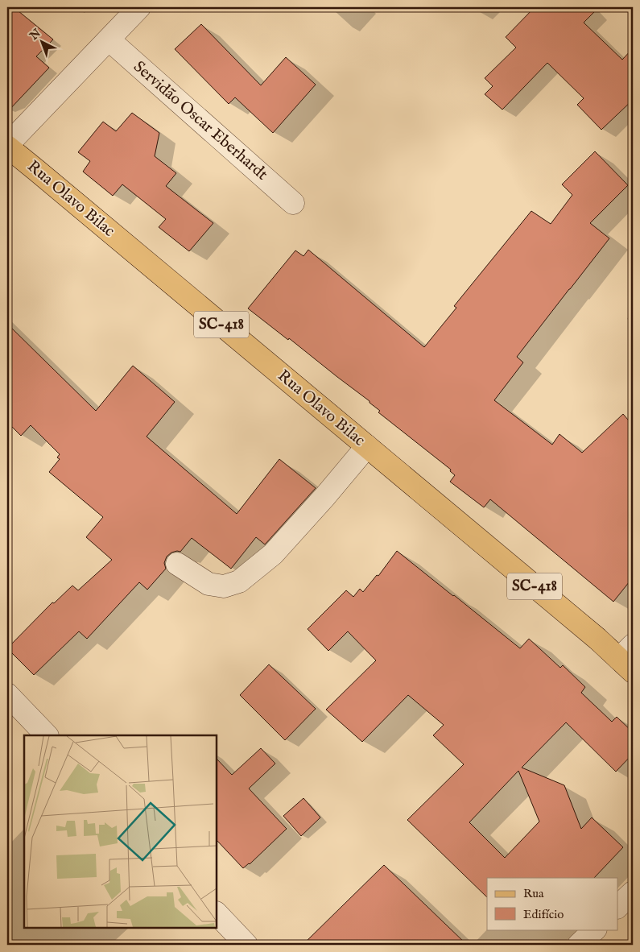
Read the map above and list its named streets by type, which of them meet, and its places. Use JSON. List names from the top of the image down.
{
  "streets": {
    "main road": ["Rua Olavo Bilac", "SC-418"],
    "street": ["Servidão Oscar Eberhardt"]
  },
  "legend": ["Rua", "Edifício"],
  "north": "top left"
}
